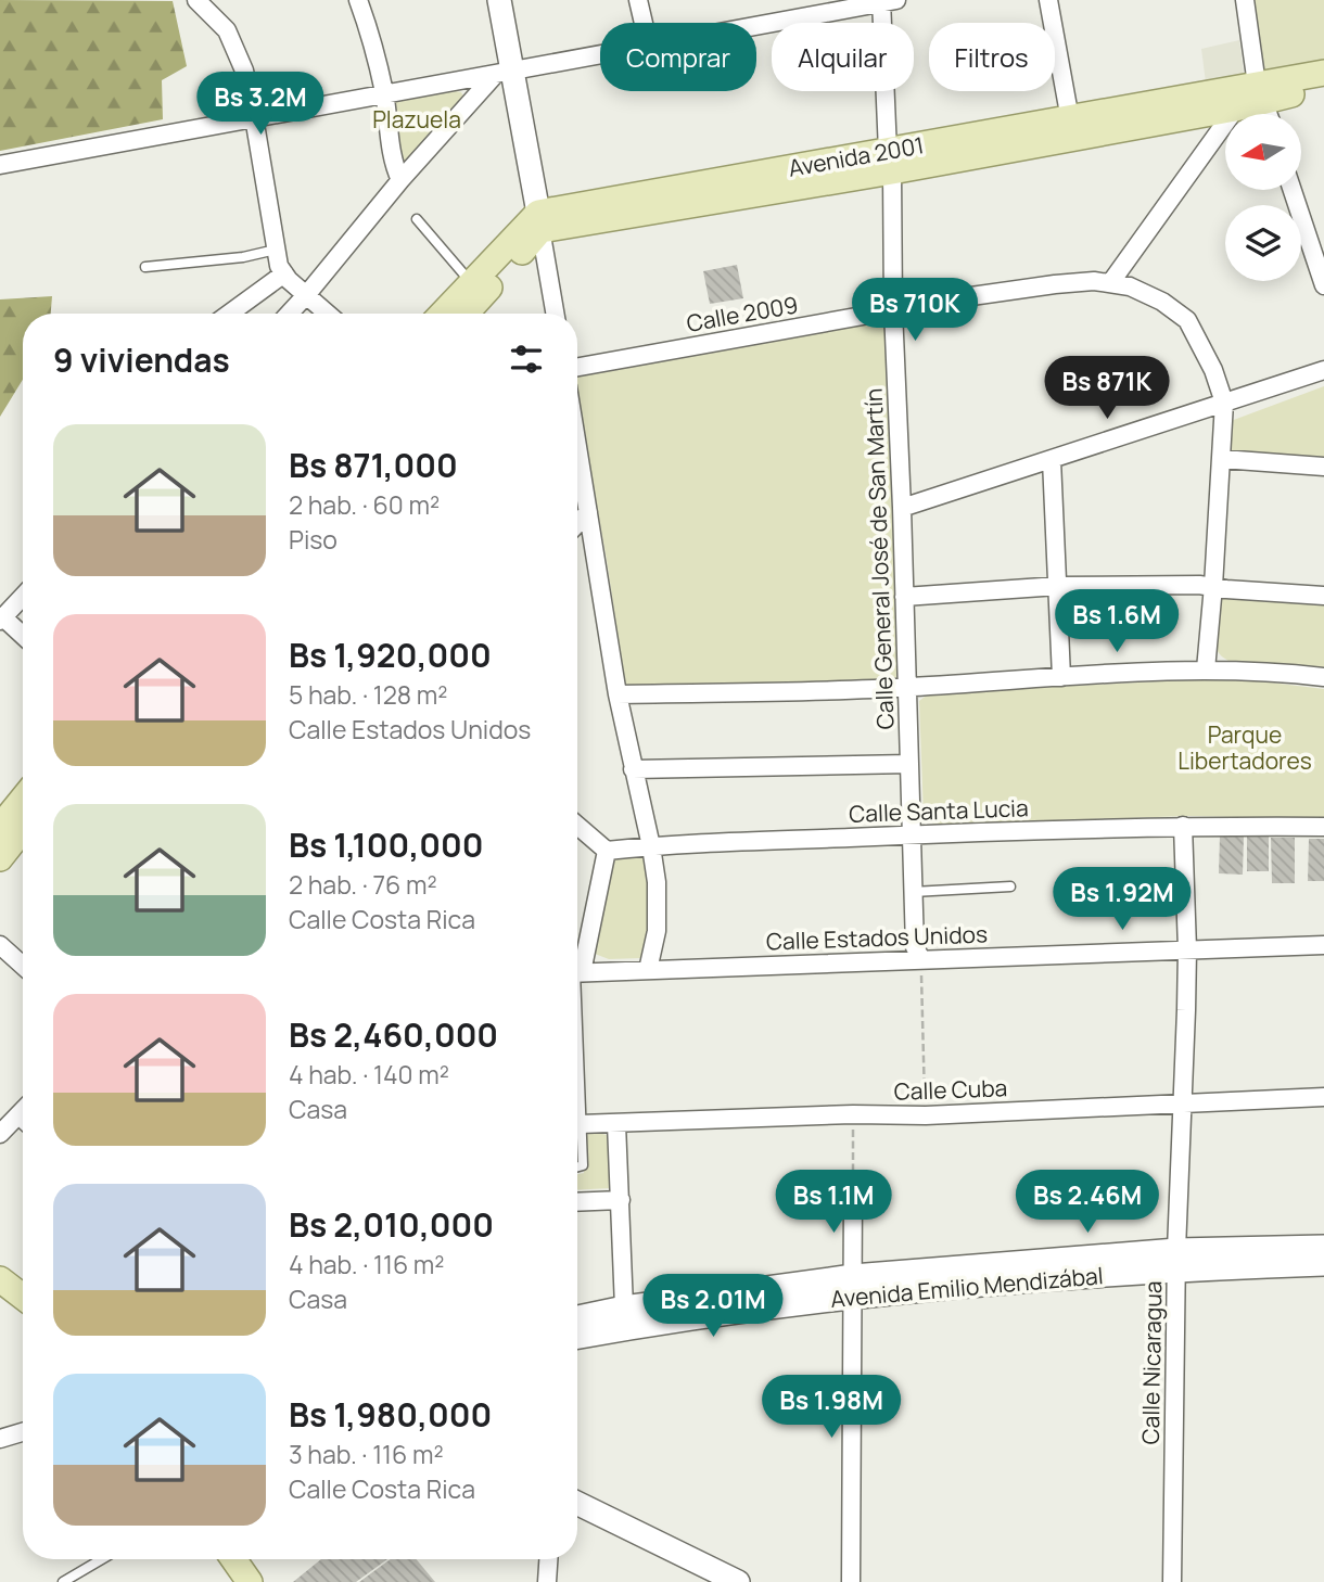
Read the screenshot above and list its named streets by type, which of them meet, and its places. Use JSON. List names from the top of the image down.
{
  "streets": {
    "main road": ["Avenida 2001", "Avenida Emilio Mendizábal"],
    "street": [
      "Calle 2009",
      "Calle General José de San Martín",
      "Calle Santa Lucia",
      "Calle Estados Unidos",
      "Calle Cuba",
      "Calle Nicaragua"
    ]
  },
  "crossings": [
    ["Avenida 2001", "Calle General José de San Martín"],
    ["Calle 2009", "Calle General José de San Martín"],
    ["Calle General José de San Martín", "Calle Santa Lucia"],
    ["Calle General José de San Martín", "Calle Estados Unidos"],
    ["Calle Santa Lucia", "Calle Nicaragua"],
    ["Calle Estados Unidos", "Calle Nicaragua"],
    ["Calle Cuba", "Calle Nicaragua"],
    ["Avenida Emilio Mendizábal", "Calle Nicaragua"]
  ],
  "parks": ["Plazuela", "Parque Libertadores"],
  "north": "left",
  "page": {
    "chip": ["Comprar", "Alquilar", "Filtros"],
    "price": [
      "Bs 3.2M",
      "Bs 710K",
      "Bs 871K",
      "Bs 1.6M",
      "Bs 1.92M",
      "Bs 1.1M",
      "Bs 2.46M",
      "Bs 2.01M",
      "Bs 1.98M"
    ],
    "heading": "9 viviendas",
    "list": [
      {
        "name": "Bs 871,000",
        "note": "2 hab. · 60 m² · Piso"
      },
      {
        "name": "Bs 1,920,000",
        "note": "5 hab. · 128 m² · Calle Estados Unidos"
      },
      {
        "name": "Bs 1,100,000",
        "note": "2 hab. · 76 m² · Calle Costa Rica"
      },
      {
        "name": "Bs 2,460,000",
        "note": "4 hab. · 140 m² · Casa"
      },
      {
        "name": "Bs 2,010,000",
        "note": "4 hab. · 116 m² · Casa"
      },
      {
        "name": "Bs 1,980,000",
        "note": "3 hab. · 116 m² · Calle Costa Rica"
      }
    ]
  }
}
